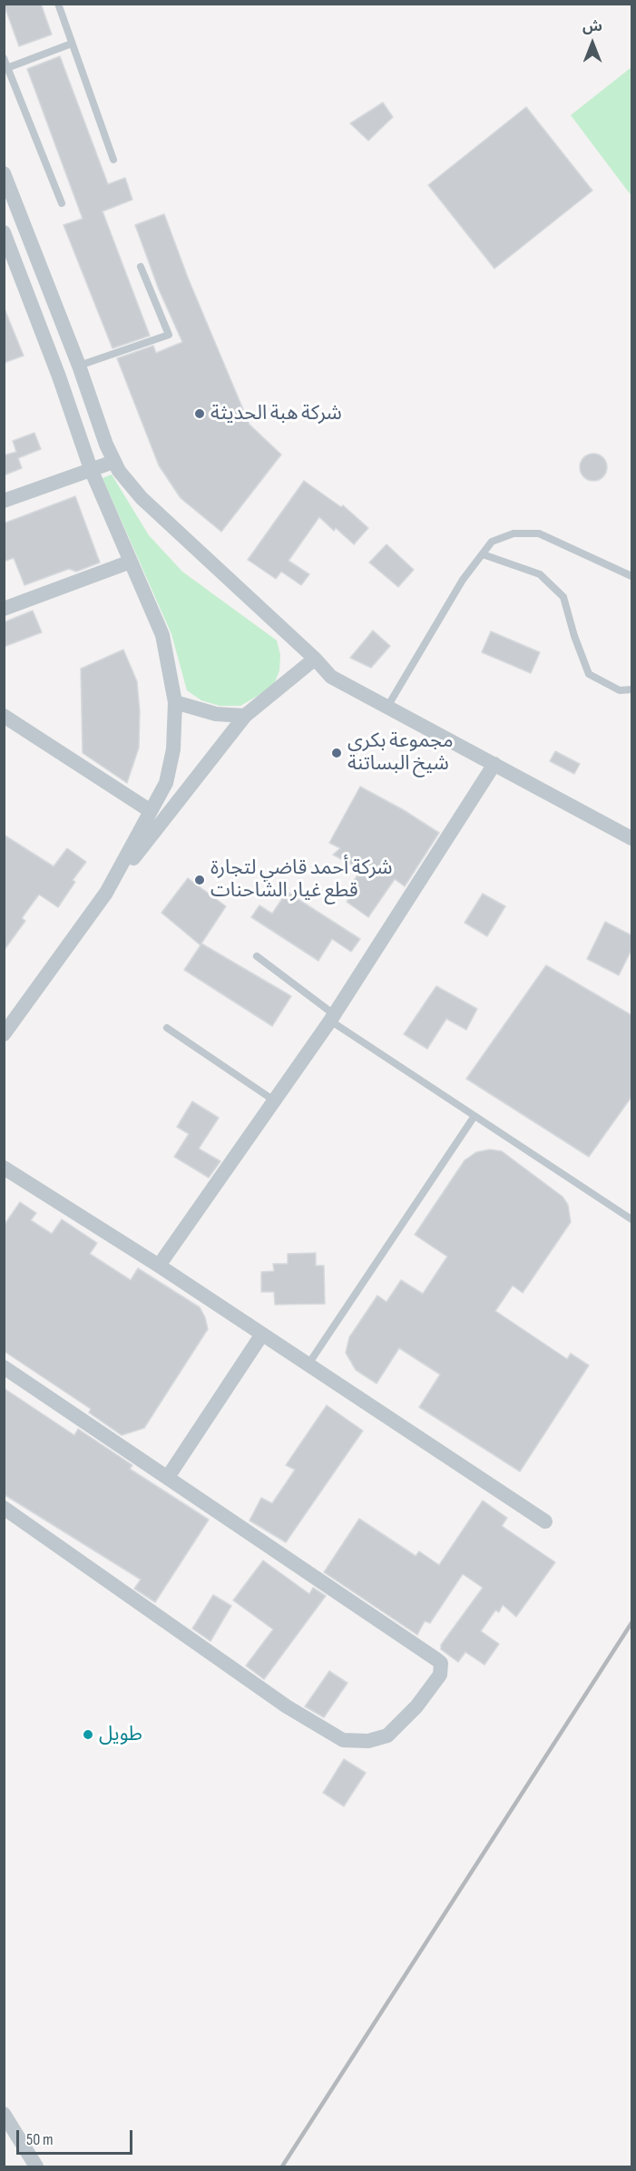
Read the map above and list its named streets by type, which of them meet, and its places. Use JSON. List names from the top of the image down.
{
  "places": [
    "شركة هبة الحديثة",
    "مجموعة بكري شيخ البساتنة",
    "شركة أحمد قاضي لتجارة قطع غيار الشاحنات",
    "طويل"
  ],
  "scale_bar": "50 m",
  "north": "top"
}
